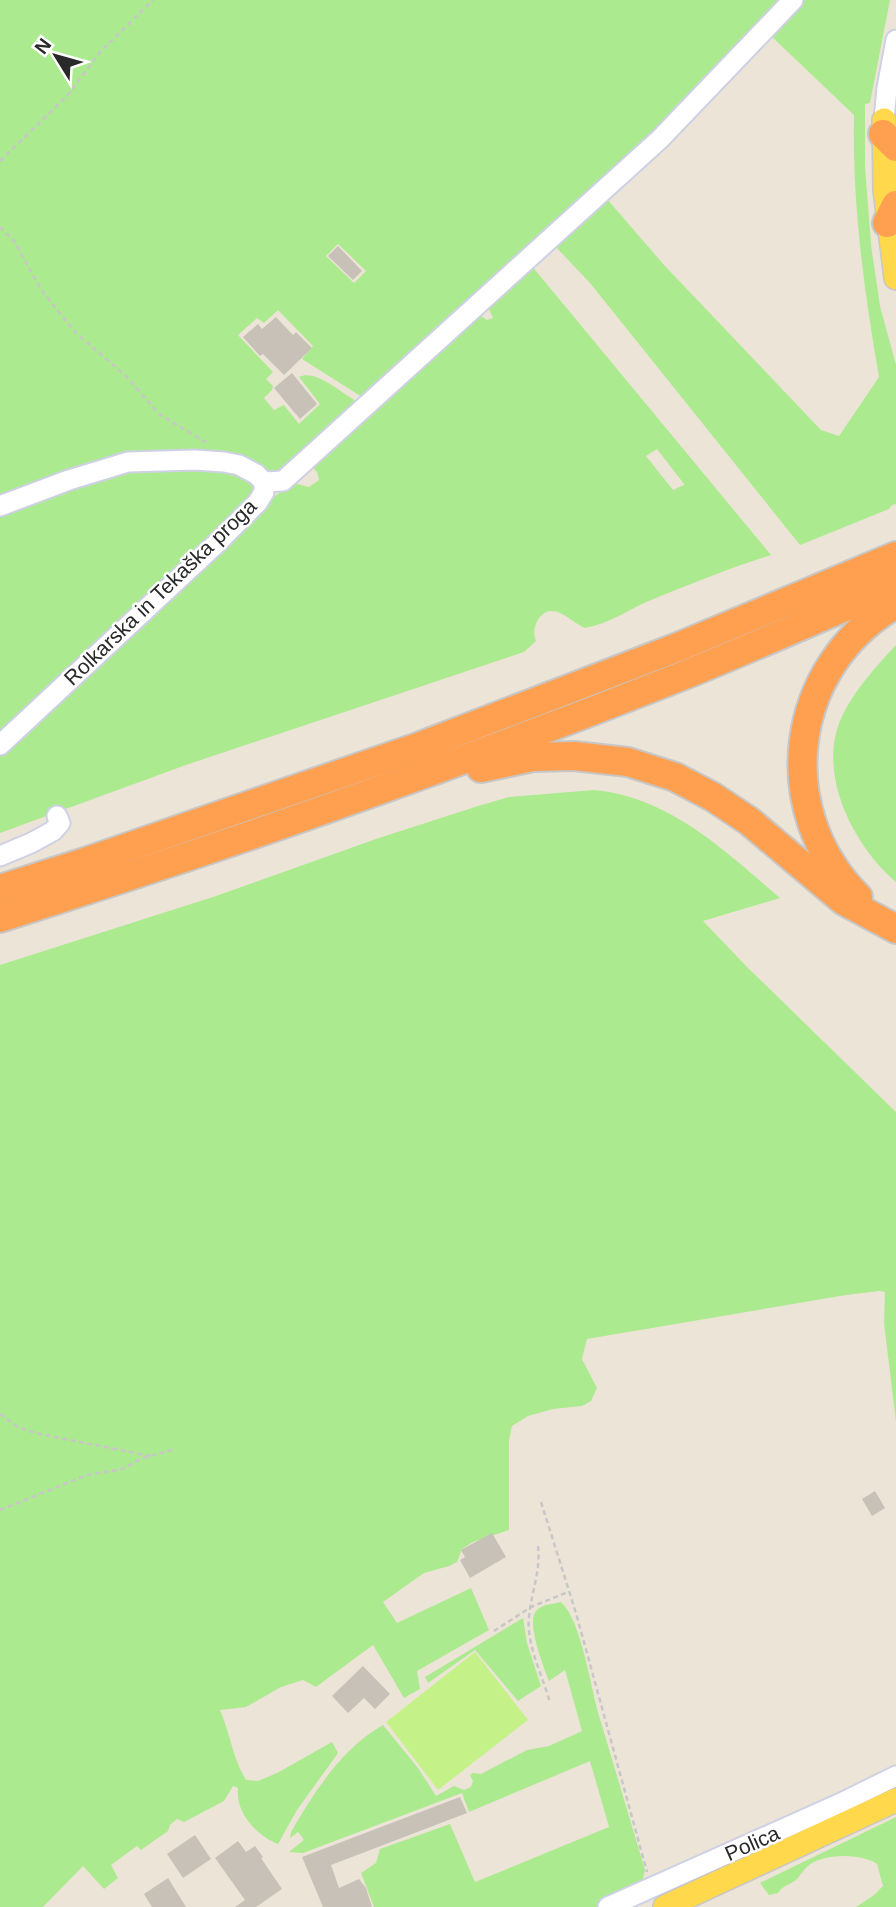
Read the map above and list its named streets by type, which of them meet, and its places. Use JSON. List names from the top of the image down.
{
  "streets": {
    "street": ["Rolkarska in Tekaška proga", "Polica"]
  },
  "north": "top left"
}
